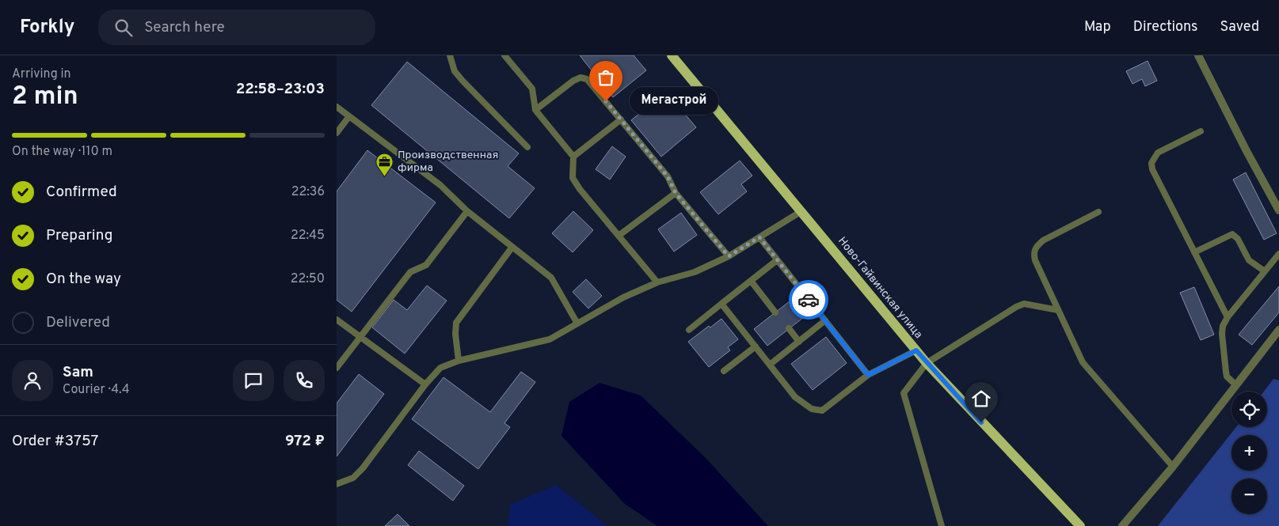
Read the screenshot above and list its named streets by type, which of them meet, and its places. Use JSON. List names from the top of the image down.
{
  "streets": {
    "main road": ["Ново-Гайвинская улица"]
  },
  "places": {
    "other": ["Мегастрой"],
    "office": ["Производственная фирма"]
  },
  "page": {
    "header": "Forkly",
    "search": "Search here",
    "nav": ["Map", "Directions", "Saved"],
    "heading": ["2 min", "Arriving in", "22:58–23:03"],
    "panel": [
      "Sam",
      "Courier · 4.4",
      "Order #3757",
      "972 ₽"
    ],
    "bubble": "Мегастрой",
    "bar": "On the way · 110 m",
    "list": [
      ["Confirmed", "22:36"],
      ["Preparing", "22:45"],
      ["On the way", "22:50"],
      "Delivered"
    ],
    "map_buttons": ["+", "−"]
  }
}
